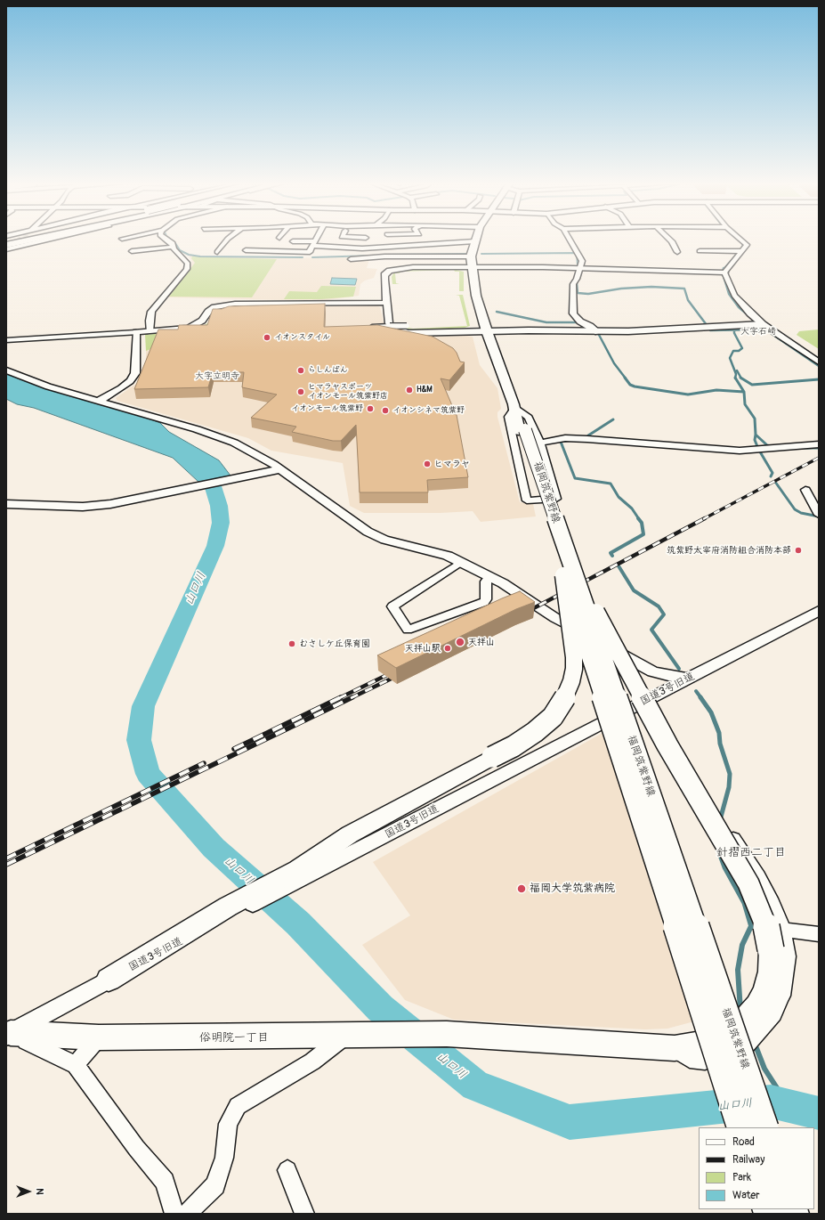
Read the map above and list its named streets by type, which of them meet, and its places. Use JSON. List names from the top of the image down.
{
  "streets": {
    "main road": ["福岡筑紫野線"],
    "street": ["国道3号旧道"]
  },
  "districts": [
    "大字石崎",
    "大字立明寺",
    "針摺西二丁目",
    "俗明院一丁目"
  ],
  "water": ["山口川"],
  "places": [
    "イオンスタイル",
    "らしんばん",
    "H&M",
    "ヒマラヤスポーツ イオンモール筑紫野店",
    "イオンモール筑紫野",
    "イオンシネマ筑紫野",
    "ヒマラヤ",
    "筑紫野太宰府消防組合消防本部",
    "天拝山",
    "むさしケ丘保育園",
    "天拝山駅",
    "福岡大学筑紫病院"
  ],
  "legend": [
    "Road",
    "Railway",
    "Park",
    "Water"
  ],
  "north": "right"
}
